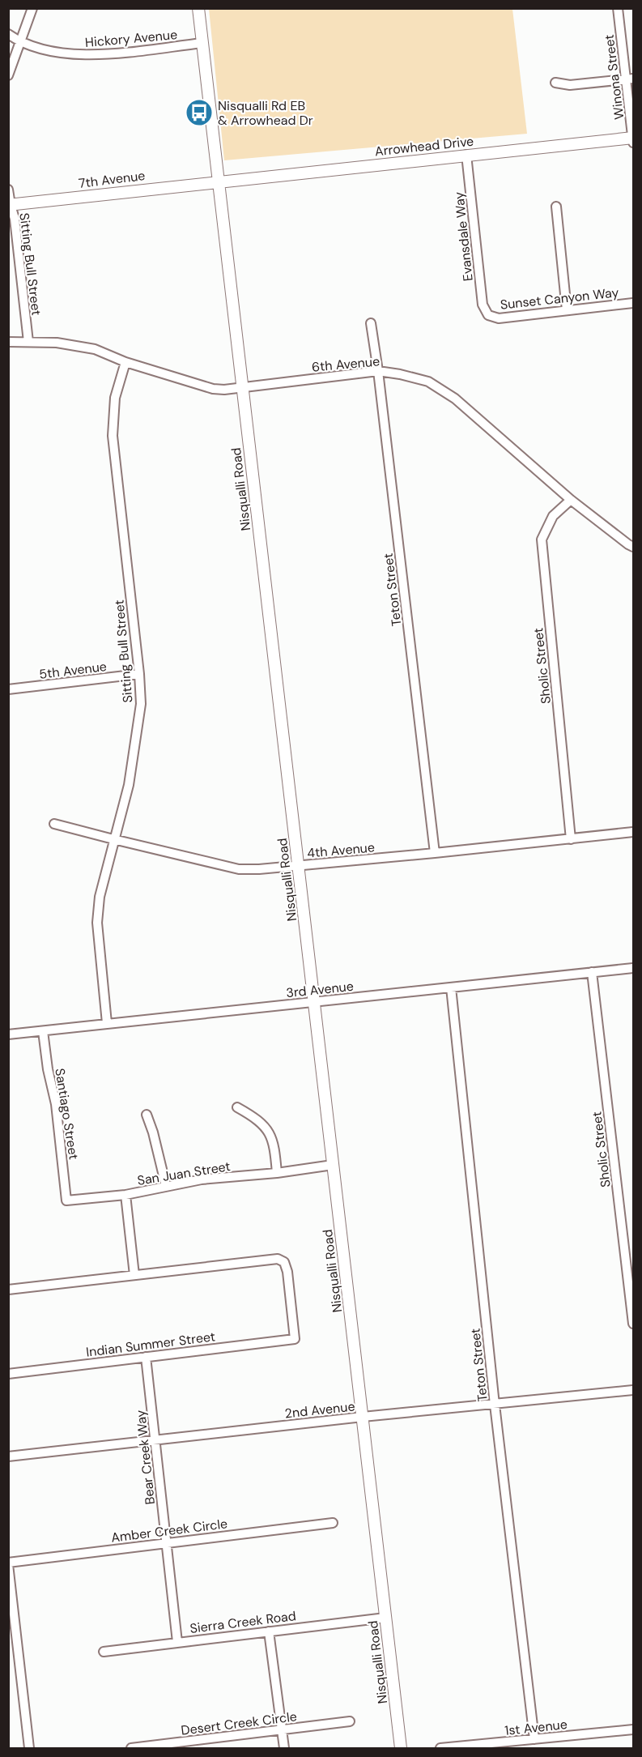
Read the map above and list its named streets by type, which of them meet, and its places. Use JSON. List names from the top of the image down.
{
  "streets": {
    "main road": ["Arrowhead Drive", "7th Avenue", "Nisqualli Road"],
    "street": [
      "Hickory Avenue",
      "Winona Street",
      "Evansdale Way",
      "Sitting Bull Street",
      "Sunset Canyon Way",
      "6th Avenue",
      "Teton Street",
      "Sholic Street",
      "5th Avenue",
      "4th Avenue",
      "3rd Avenue",
      "Santiago Street",
      "San Juan Street",
      "Indian Summer Street",
      "2nd Avenue",
      "Bear Creek Way",
      "Amber Creek Circle",
      "Sierra Creek Road",
      "Desert Creek Circle",
      "1st Avenue"
    ]
  },
  "crossings": [
    ["Hickory Avenue", "Nisqualli Road"],
    ["Winona Street", "Arrowhead Drive"],
    ["Arrowhead Drive", "7th Avenue"],
    ["Arrowhead Drive", "Evansdale Way"],
    ["Arrowhead Drive", "Nisqualli Road"],
    ["7th Avenue", "Sitting Bull Street"],
    ["7th Avenue", "Nisqualli Road"],
    ["Evansdale Way", "Sunset Canyon Way"],
    ["Sitting Bull Street", "6th Avenue"],
    ["Sitting Bull Street", "5th Avenue"],
    ["Sitting Bull Street", "4th Avenue"],
    ["Sitting Bull Street", "3rd Avenue"],
    ["6th Avenue", "Nisqualli Road"],
    ["6th Avenue", "Teton Street"],
    ["6th Avenue", "Sholic Street"],
    ["Nisqualli Road", "4th Avenue"],
    ["Nisqualli Road", "3rd Avenue"],
    ["Nisqualli Road", "San Juan Street"],
    ["Nisqualli Road", "2nd Avenue"],
    ["Nisqualli Road", "Sierra Creek Road"],
    ["Teton Street", "4th Avenue"],
    ["Teton Street", "3rd Avenue"],
    ["Teton Street", "2nd Avenue"],
    ["Teton Street", "1st Avenue"],
    ["Sholic Street", "4th Avenue"],
    ["Sholic Street", "3rd Avenue"],
    ["3rd Avenue", "Santiago Street"],
    ["Santiago Street", "San Juan Street"],
    ["Indian Summer Street", "Bear Creek Way"],
    ["2nd Avenue", "Bear Creek Way"],
    ["Bear Creek Way", "Amber Creek Circle"],
    ["Bear Creek Way", "Sierra Creek Road"]
  ],
  "places": {
    "bus stop": ["Nisqualli Rd EB & Arrowhead Dr"]
  }
}
